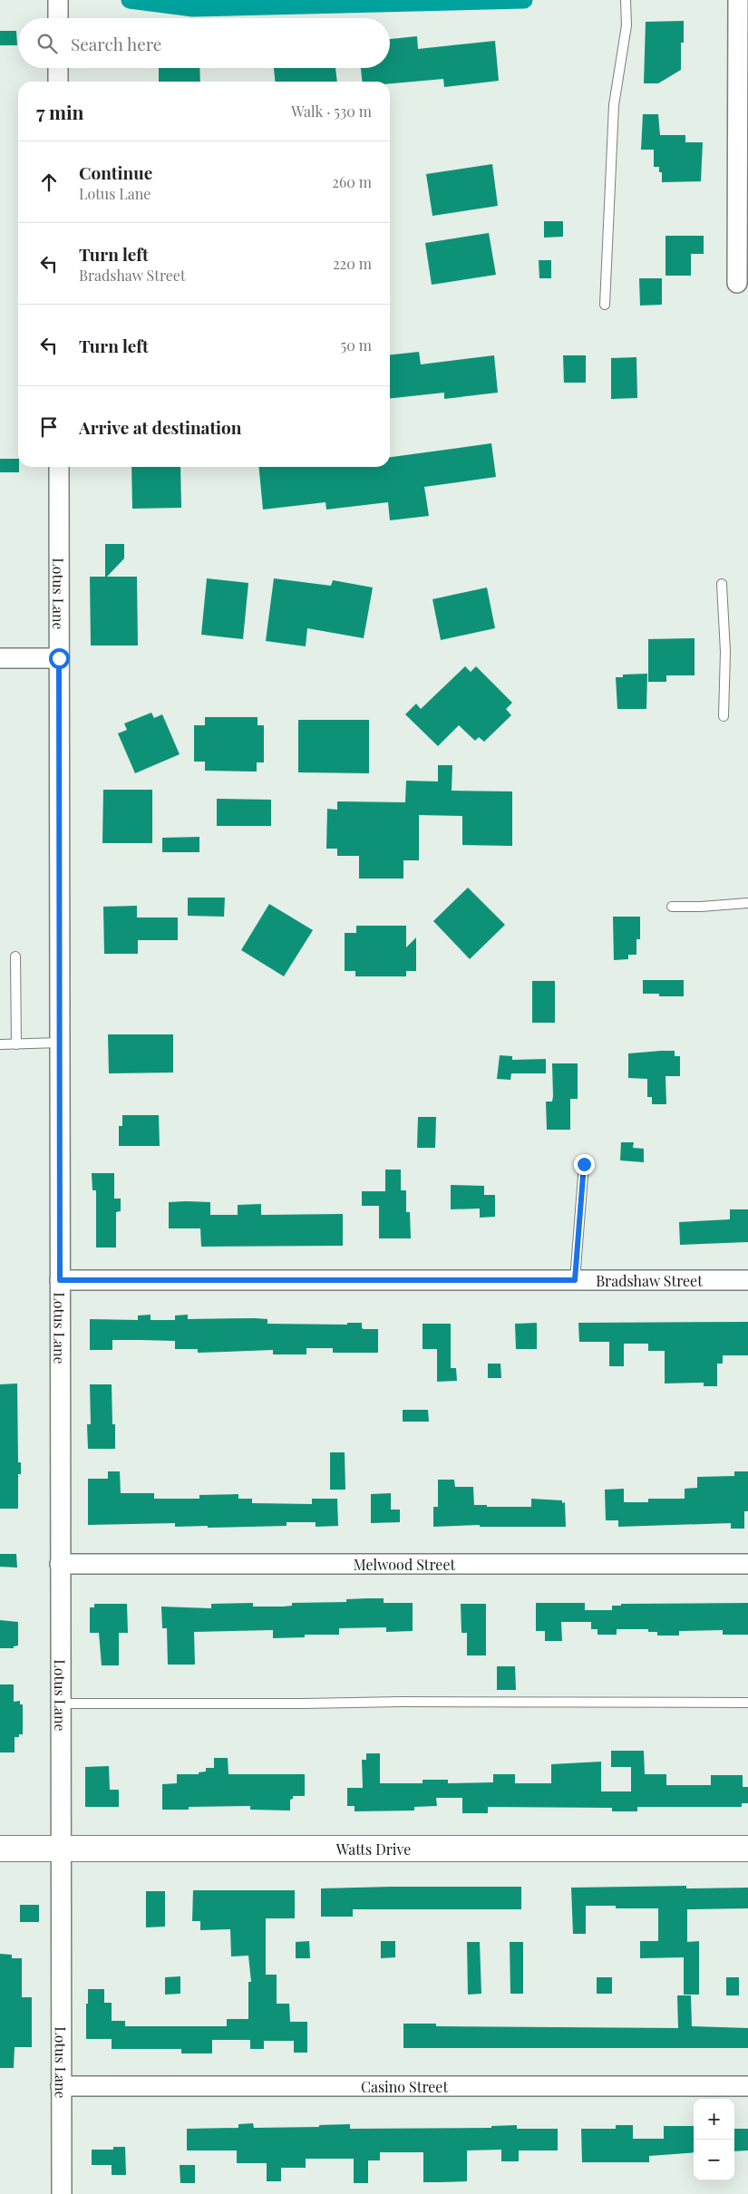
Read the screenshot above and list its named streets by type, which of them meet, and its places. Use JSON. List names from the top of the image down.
{
  "streets": {
    "street": [
      "Lotus Lane",
      "Bradshaw Street",
      "Melwood Street",
      "Watts Drive",
      "Casino Street"
    ]
  },
  "crossings": [
    ["Lotus Lane", "Bradshaw Street"],
    ["Lotus Lane", "Melwood Street"],
    ["Lotus Lane", "Watts Drive"],
    ["Lotus Lane", "Casino Street"]
  ],
  "page": {
    "search": "Search here",
    "heading": ["7 min", "Walk · 530 m"],
    "list": [
      ["Continue", "Lotus Lane", "260 m"],
      ["Turn left", "Bradshaw Street", "220 m"],
      ["Turn left", "50 m"],
      "Arrive at destination"
    ],
    "map_buttons": ["+", "−"]
  }
}
